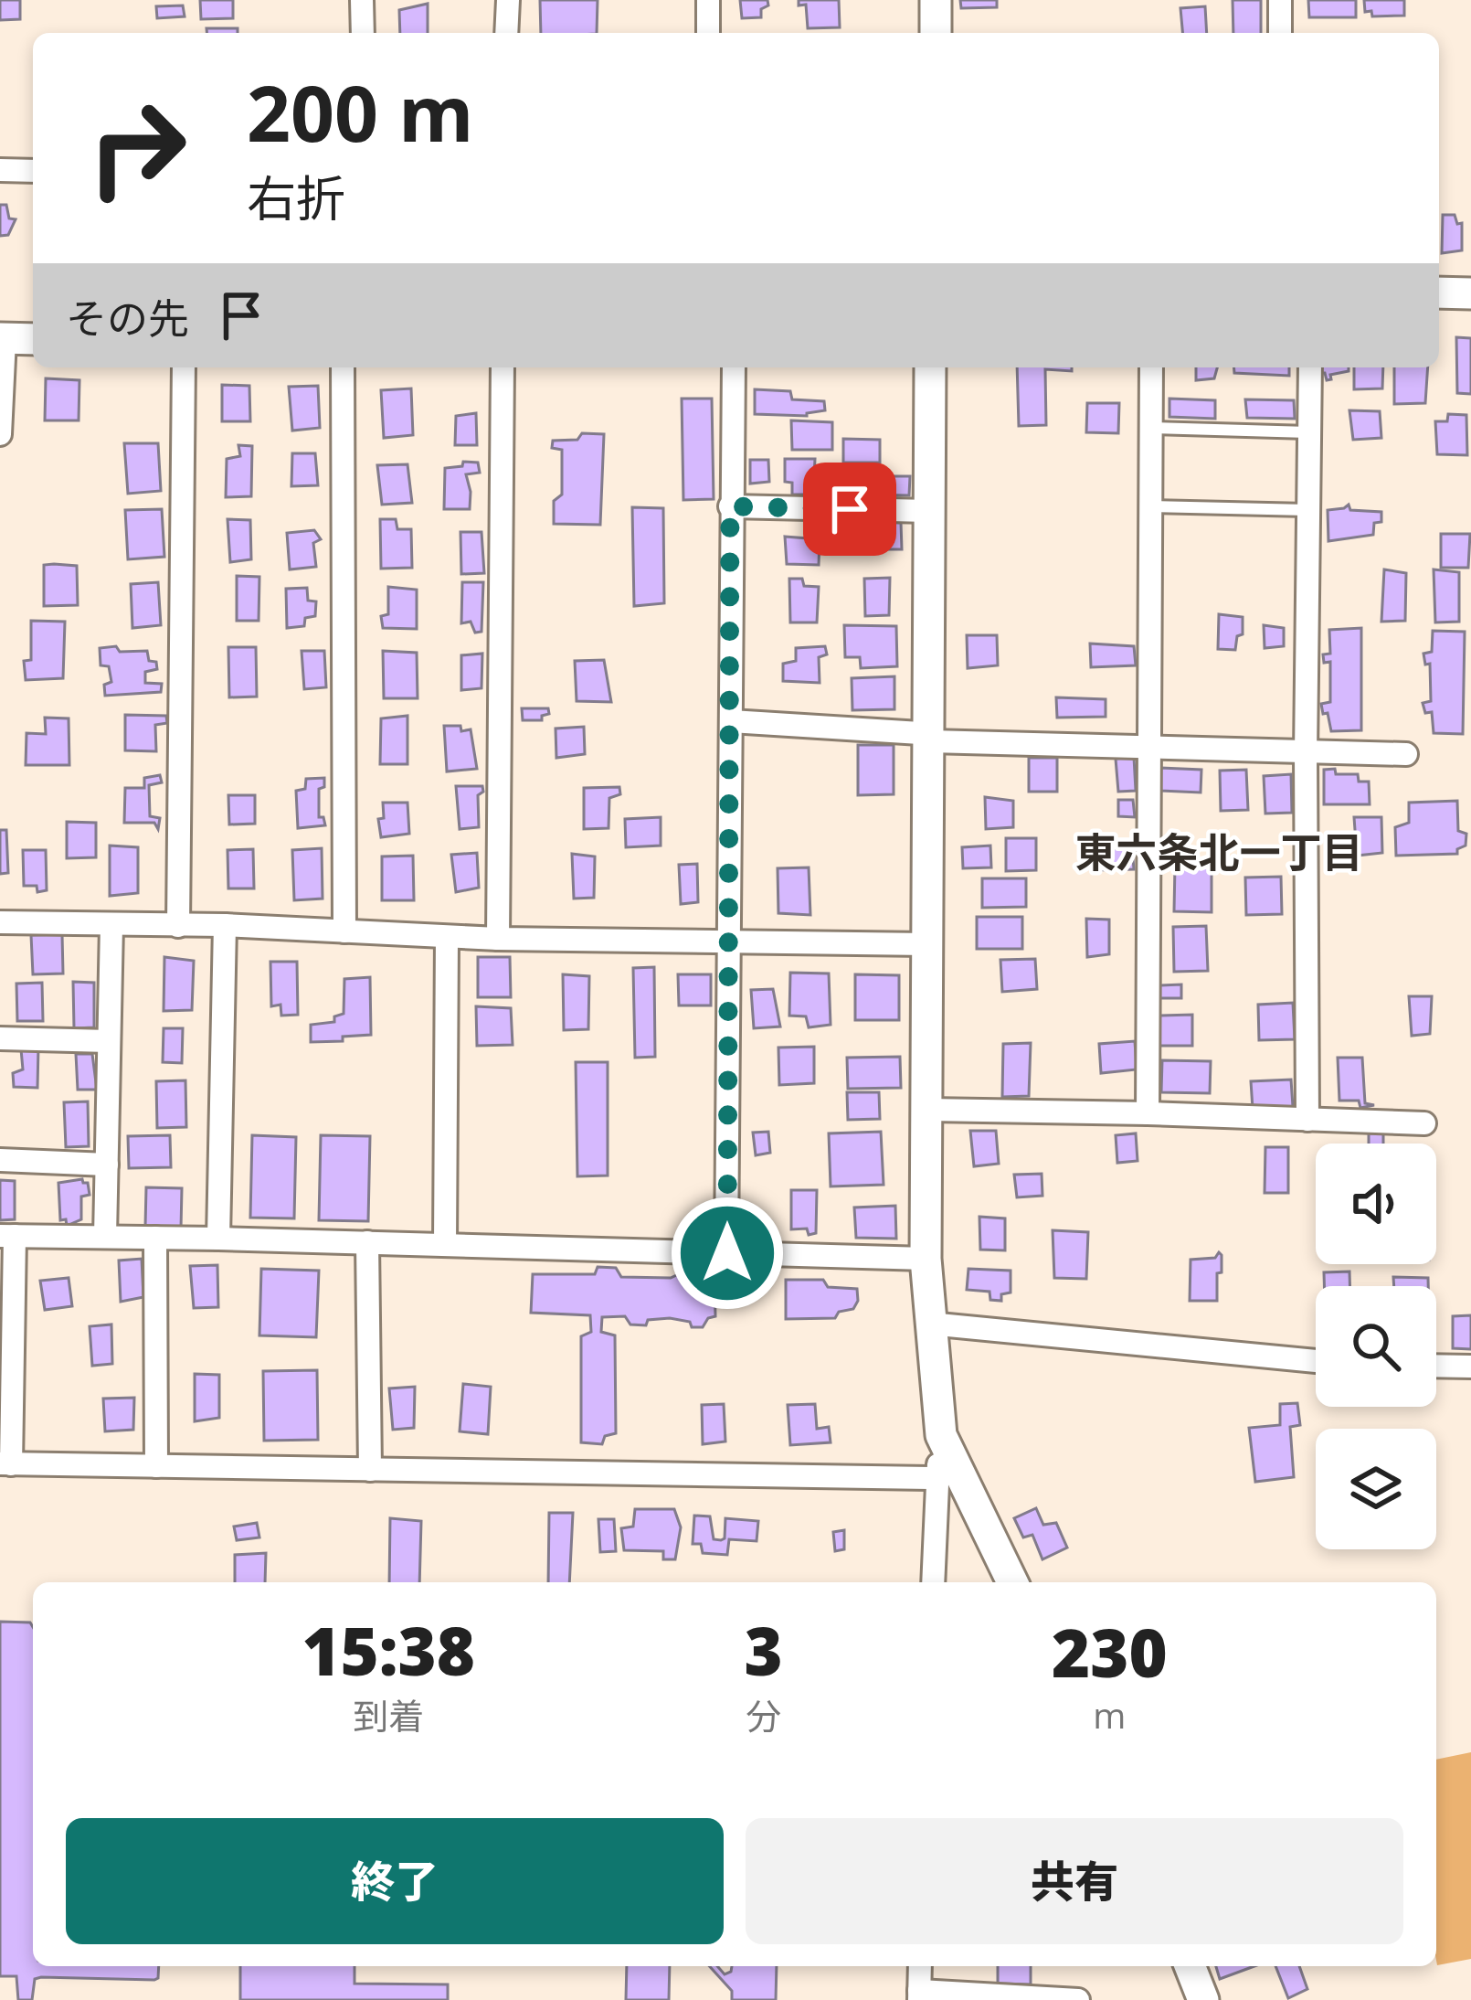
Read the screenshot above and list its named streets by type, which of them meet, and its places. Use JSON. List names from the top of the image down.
{
  "districts": ["東六条北一丁目"],
  "page": {
    "turn": ["200 m", "右折"],
    "then": "その先",
    "eta": [
      "15:38",
      "到着",
      "3",
      "分",
      "230",
      "m"
    ],
    "buttons": ["終了", "共有"]
  }
}
